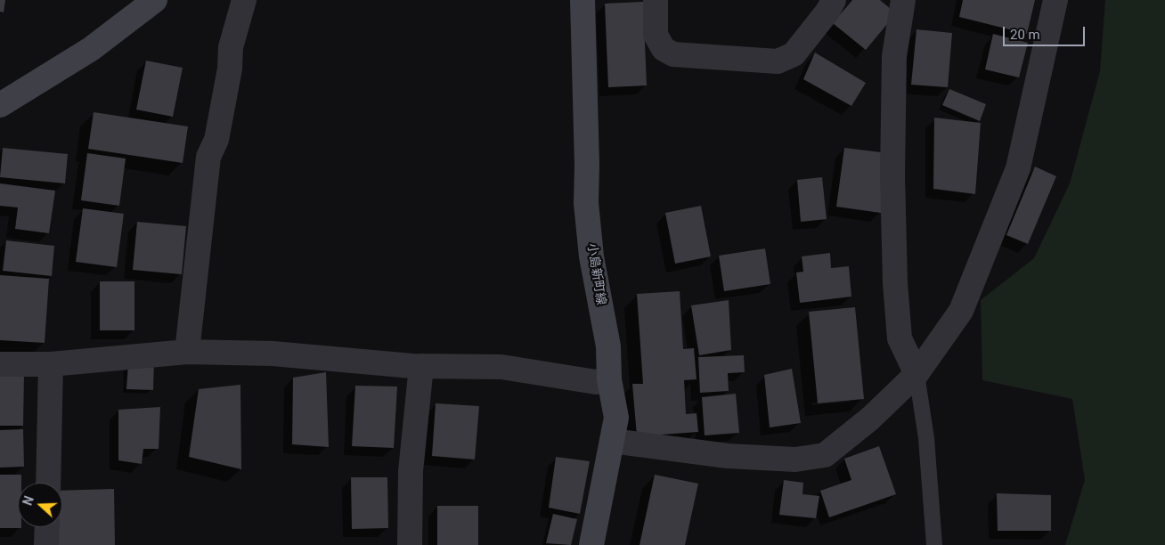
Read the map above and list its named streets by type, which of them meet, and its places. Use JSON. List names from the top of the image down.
{
  "streets": {
    "main road": ["小島新町線"]
  },
  "scale_bar": "20 m",
  "north": "left"
}
